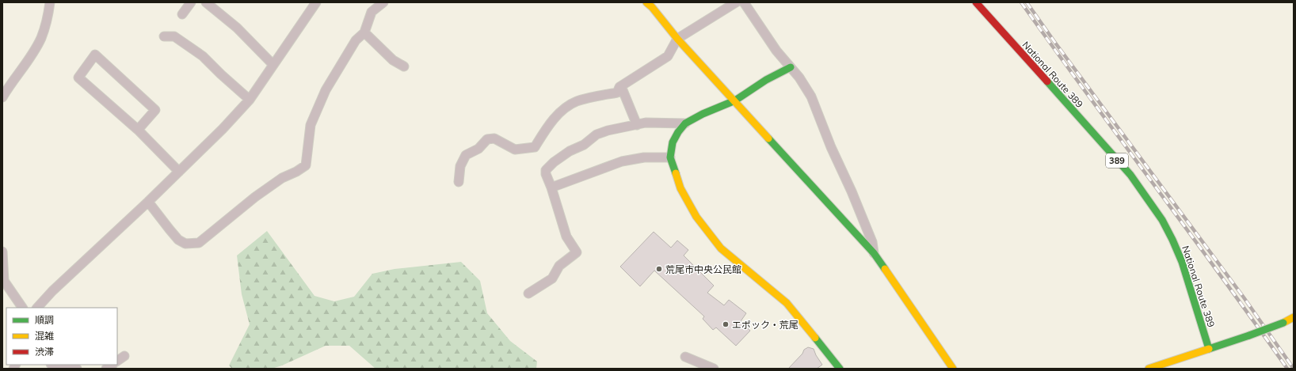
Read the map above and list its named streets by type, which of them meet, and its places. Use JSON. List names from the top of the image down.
{
  "streets": {
    "main road": ["National Route 389", "389"]
  },
  "places": ["荒尾市中央公民館", "エポック・荒尾"],
  "legend": ["順調", "混雑", "渋滞"]
}
